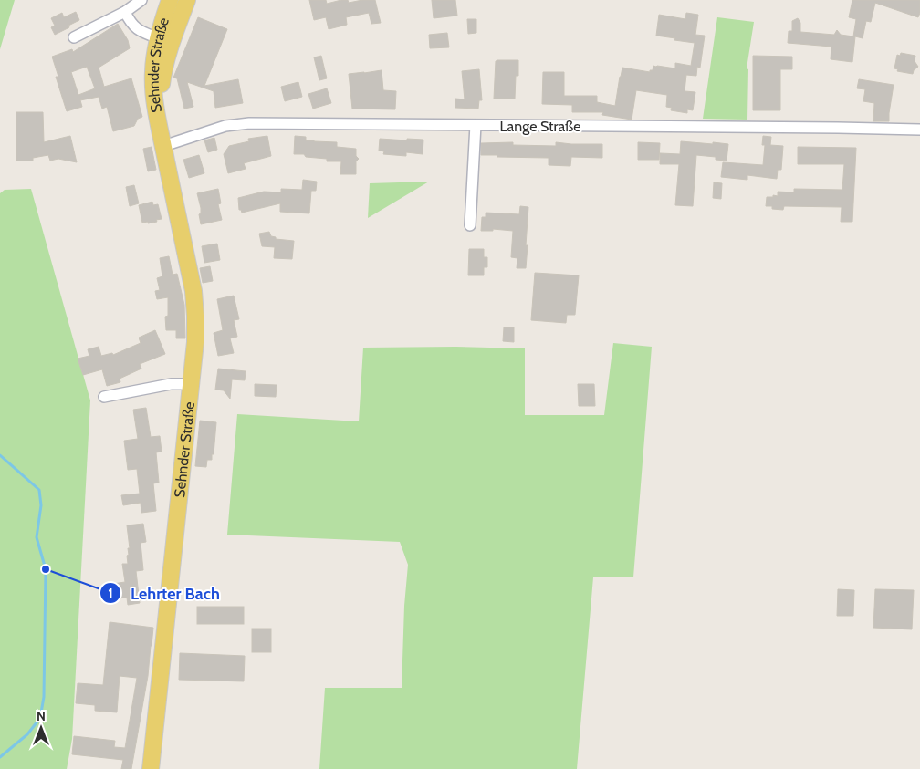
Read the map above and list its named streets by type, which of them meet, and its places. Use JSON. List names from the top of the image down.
{
  "streets": {
    "main road": ["Sehnder Straße"],
    "street": ["Lange Straße"]
  },
  "crossings": [
    ["Sehnder Straße", "Lange Straße"]
  ],
  "places": ["Lehrter Bach"],
  "north": "top"
}
